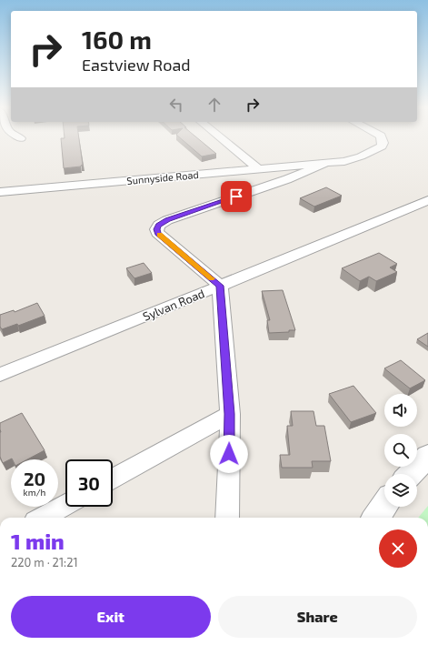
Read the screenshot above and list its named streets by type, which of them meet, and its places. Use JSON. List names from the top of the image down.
{
  "streets": {
    "street": ["Sunnyside Road", "Sylvan Road"]
  },
  "page": {
    "turn": ["160 m", "Eastview Road"],
    "speed": "20 km/h",
    "limit": "30",
    "heading": ["1 min", "220 m · 21:21"],
    "buttons": ["Exit", "Share"]
  }
}
